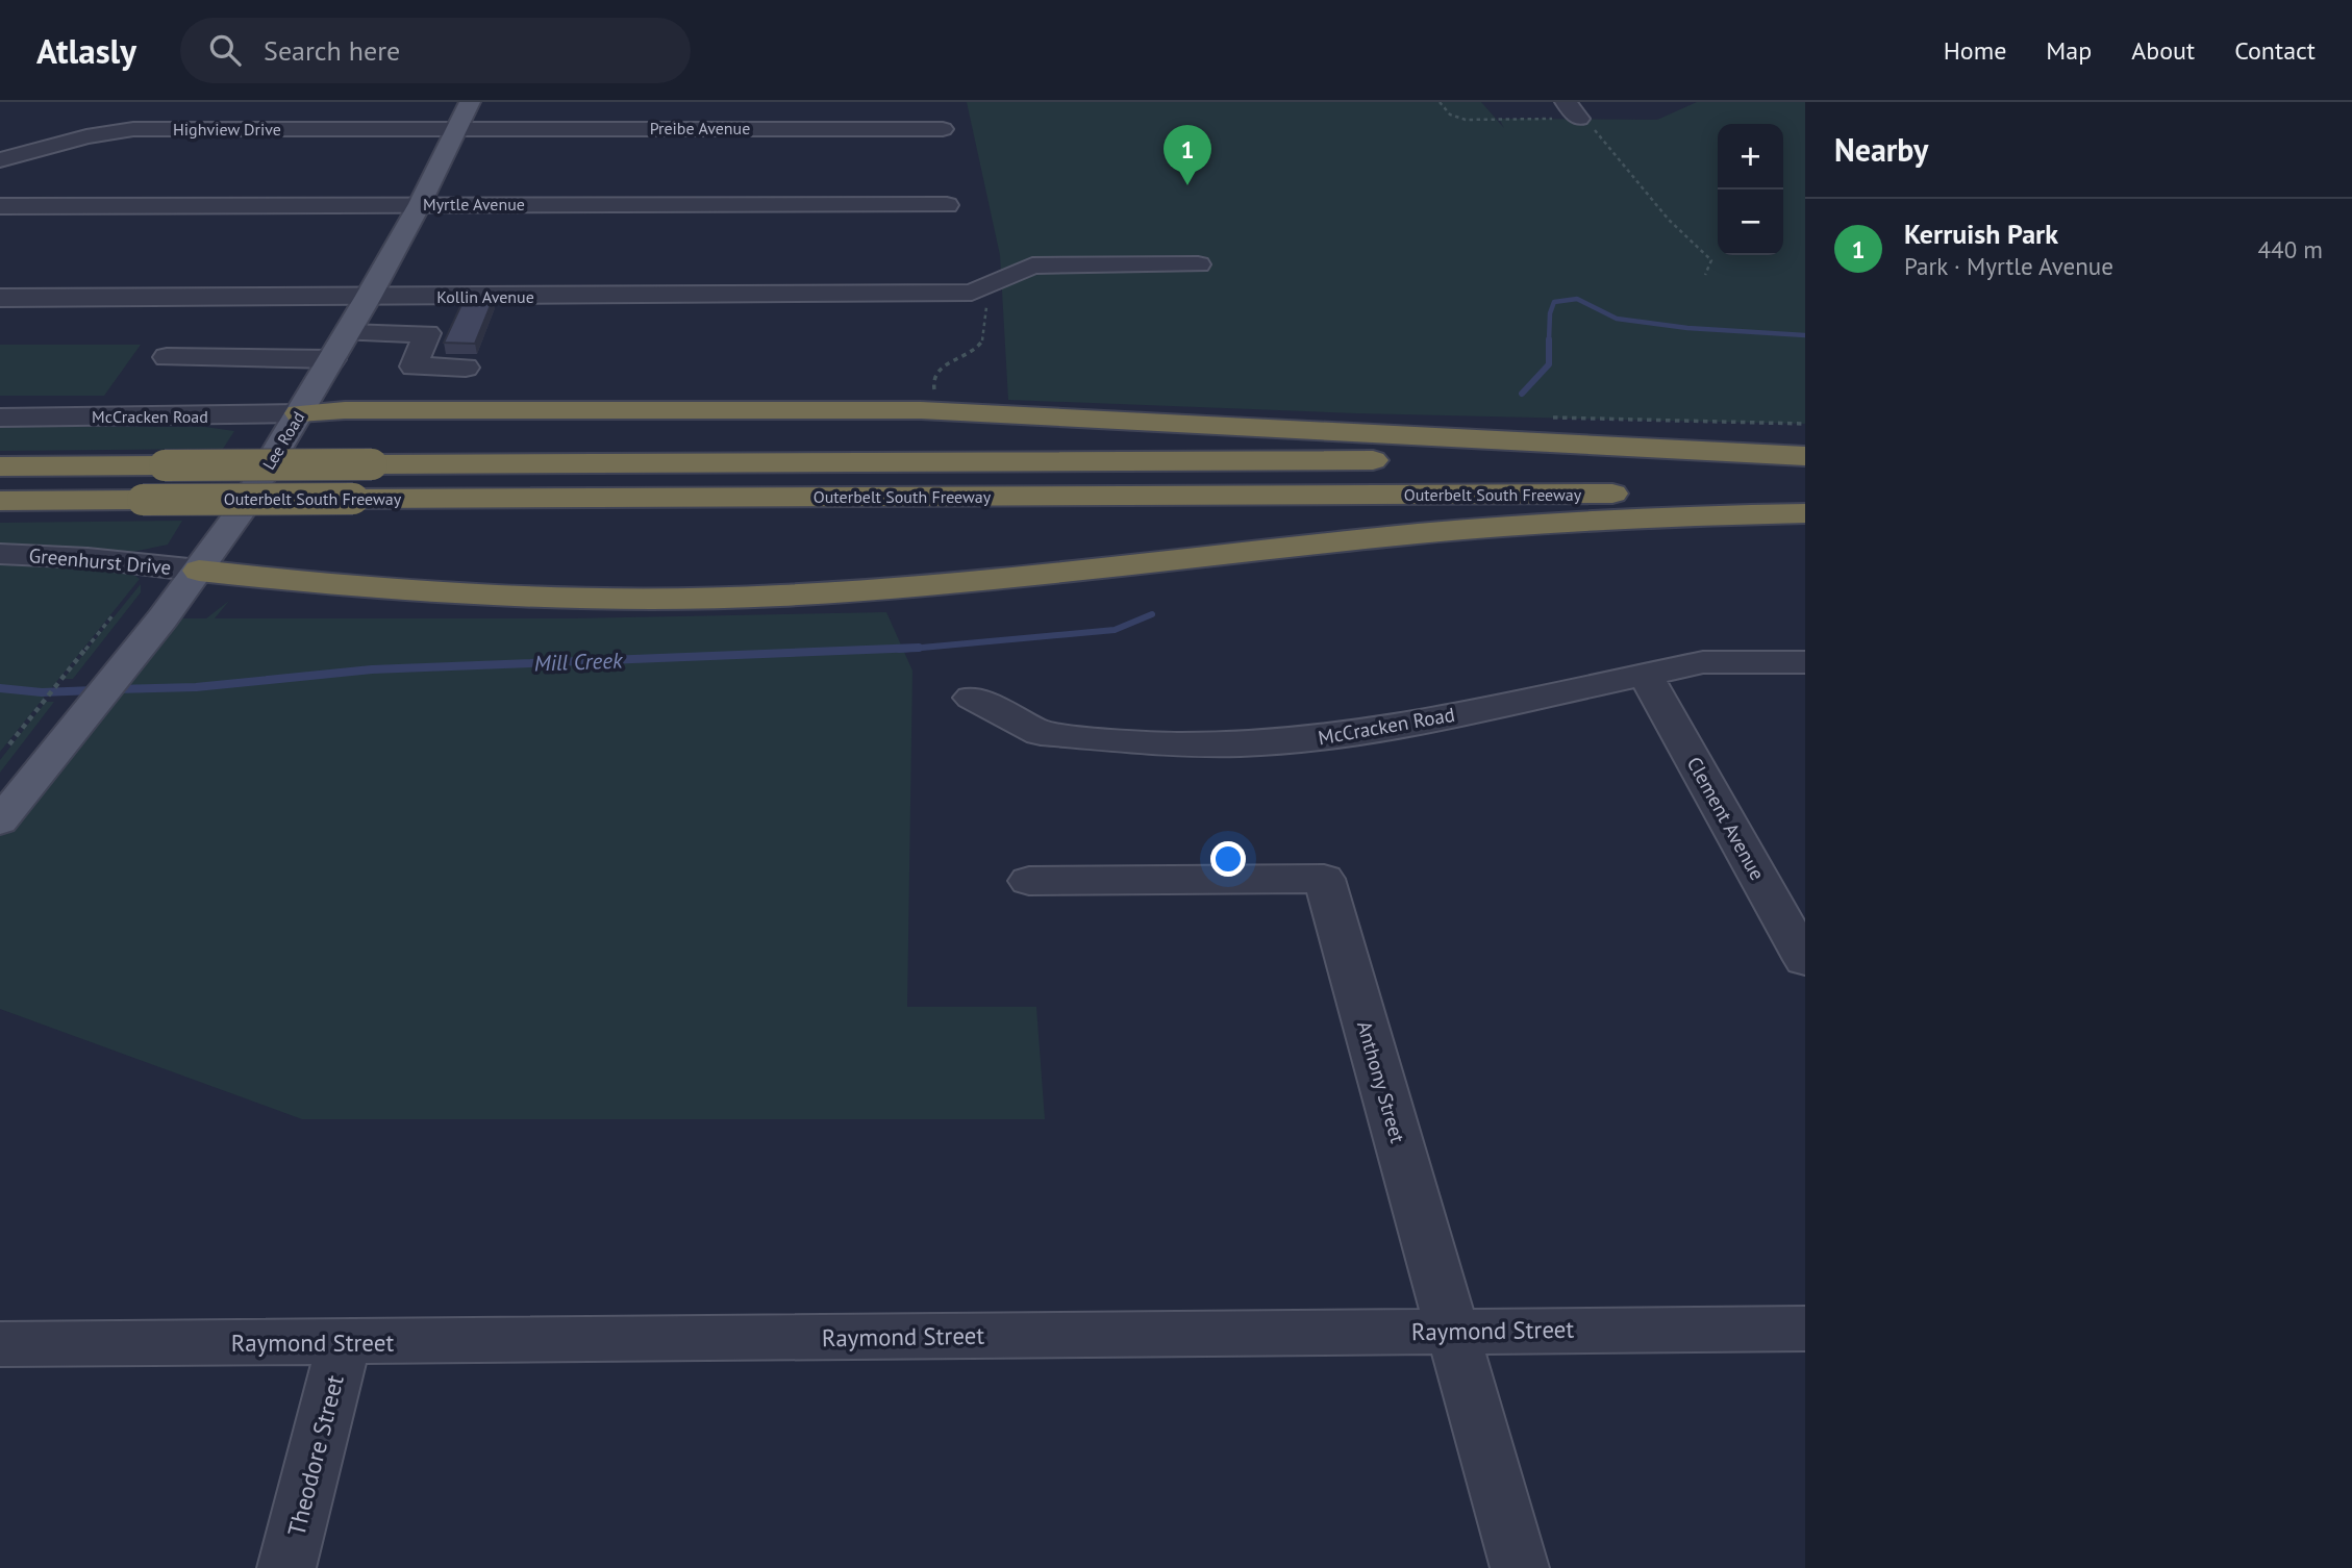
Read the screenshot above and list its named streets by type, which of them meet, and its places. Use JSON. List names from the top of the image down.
{
  "streets": {
    "highway": ["Outerbelt South Freeway"],
    "main road": ["Lee Road"],
    "street": [
      "Preibe Avenue",
      "Highview Drive",
      "Myrtle Avenue",
      "Kollin Avenue",
      "McCracken Road",
      "Greenhurst Drive",
      "Clement Avenue",
      "Anthony Street",
      "Raymond Street",
      "Theodore Street"
    ]
  },
  "crossings": [
    ["Preibe Avenue", "Highview Drive"],
    ["Preibe Avenue", "Lee Road"],
    ["Highview Drive", "Lee Road"],
    ["Myrtle Avenue", "Lee Road"],
    ["Kollin Avenue", "Lee Road"],
    ["McCracken Road", "Lee Road"],
    ["McCracken Road", "Clement Avenue"],
    ["Lee Road", "Greenhurst Drive"],
    ["Anthony Street", "Raymond Street"],
    ["Raymond Street", "Theodore Street"]
  ],
  "water": ["Mill Creek"],
  "page": {
    "header": "Atlasly",
    "search": "Search here",
    "nav": [
      "Home",
      "Map",
      "About",
      "Contact"
    ],
    "heading": "Nearby",
    "map_buttons": ["+", "−"],
    "pins": "1",
    "list": [
      {
        "mark": "1",
        "name": "Kerruish Park",
        "note": "Park · Myrtle Avenue",
        "value": "440 m"
      }
    ]
  }
}
